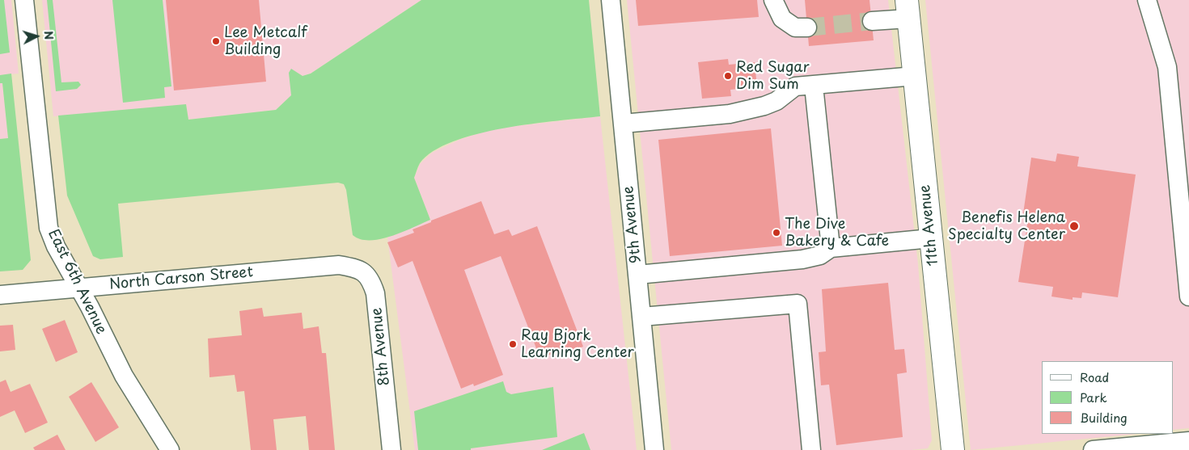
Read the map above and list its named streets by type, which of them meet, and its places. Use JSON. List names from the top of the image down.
{
  "streets": {
    "highway": ["11th Avenue"],
    "street": [
      "9th Avenue",
      "North Carson Street",
      "East 6th Avenue",
      "8th Avenue"
    ]
  },
  "crossings": [
    ["North Carson Street", "East 6th Avenue"],
    ["North Carson Street", "8th Avenue"]
  ],
  "places": [
    "Lee Metcalf Building",
    "Red Sugar Dim Sum",
    "Benefis Helena Specialty Center",
    "The Dive Bakery & Cafe",
    "Ray Bjork Learning Center"
  ],
  "legend": ["Road", "Park", "Building"],
  "north": "right"
}
